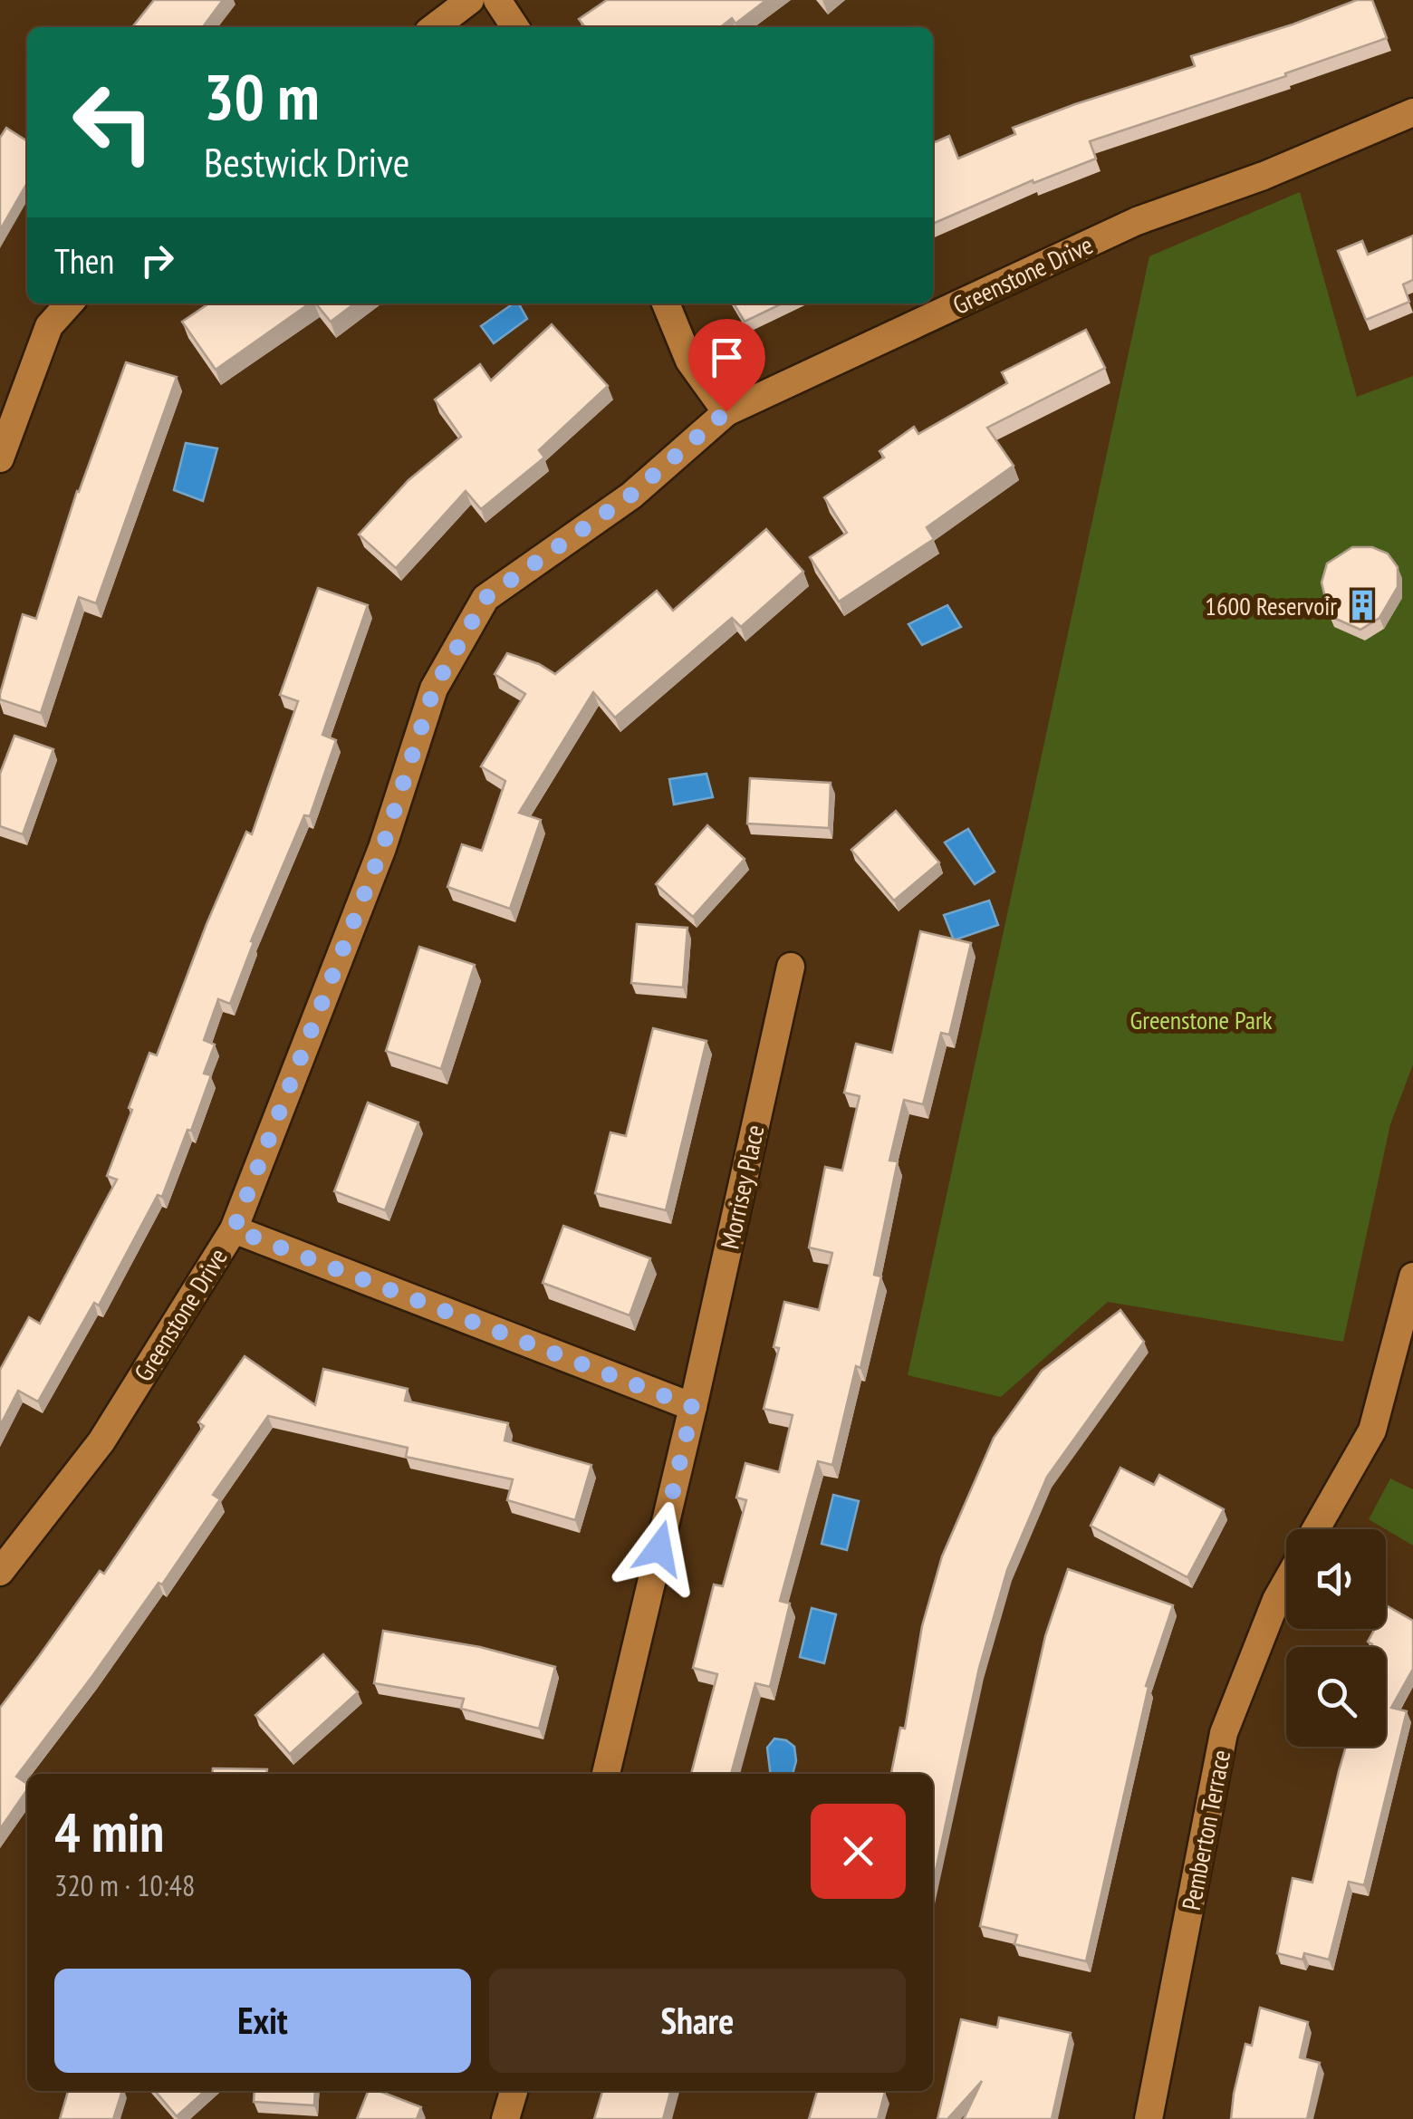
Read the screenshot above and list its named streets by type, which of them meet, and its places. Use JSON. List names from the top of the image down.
{
  "streets": {
    "street": ["Greenstone Drive", "Morrisey Place", "Pemberton Terrace"]
  },
  "parks": ["Greenstone Park"],
  "places": {
    "building": ["1600 Reservoir"]
  },
  "page": {
    "turn": ["30 m", "Bestwick Drive"],
    "then": "Then",
    "heading": ["4 min", "320 m · 10:48"],
    "buttons": ["Exit", "Share"]
  }
}
